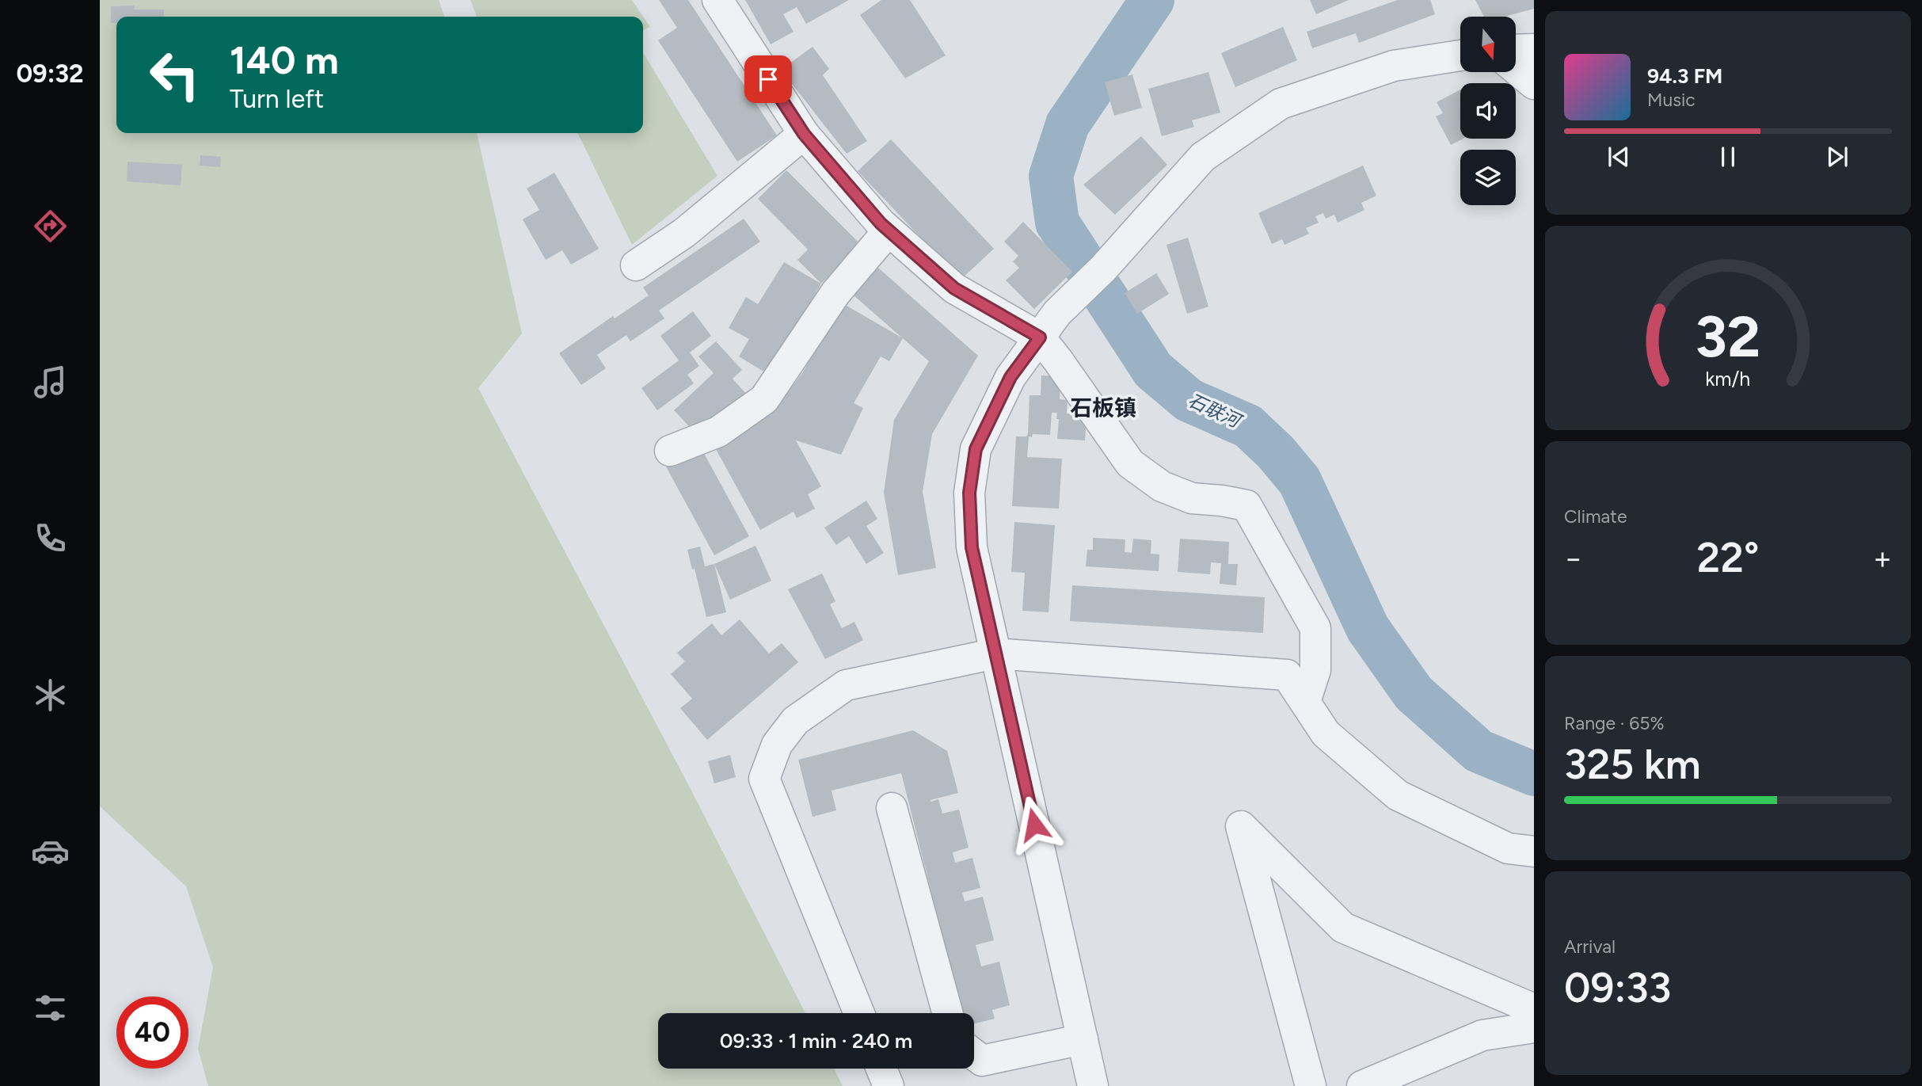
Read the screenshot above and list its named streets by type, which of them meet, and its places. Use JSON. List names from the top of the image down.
{
  "districts": ["石板镇"],
  "water": ["石联河"],
  "north": "bottom",
  "page": {
    "tabs": "09:32",
    "turn": ["140 m", "Turn left"],
    "song": ["94.3 FM", "Music"],
    "tile": [
      "Climate",
      ["Range · 65%", "325 km"],
      ["Arrival", "09:33"]
    ],
    "heat": ["−", "22°", "+"],
    "limit": "40",
    "trip": "09:33 · 1 min · 240 m",
    "gauge": ["32", "km/h"]
  }
}
